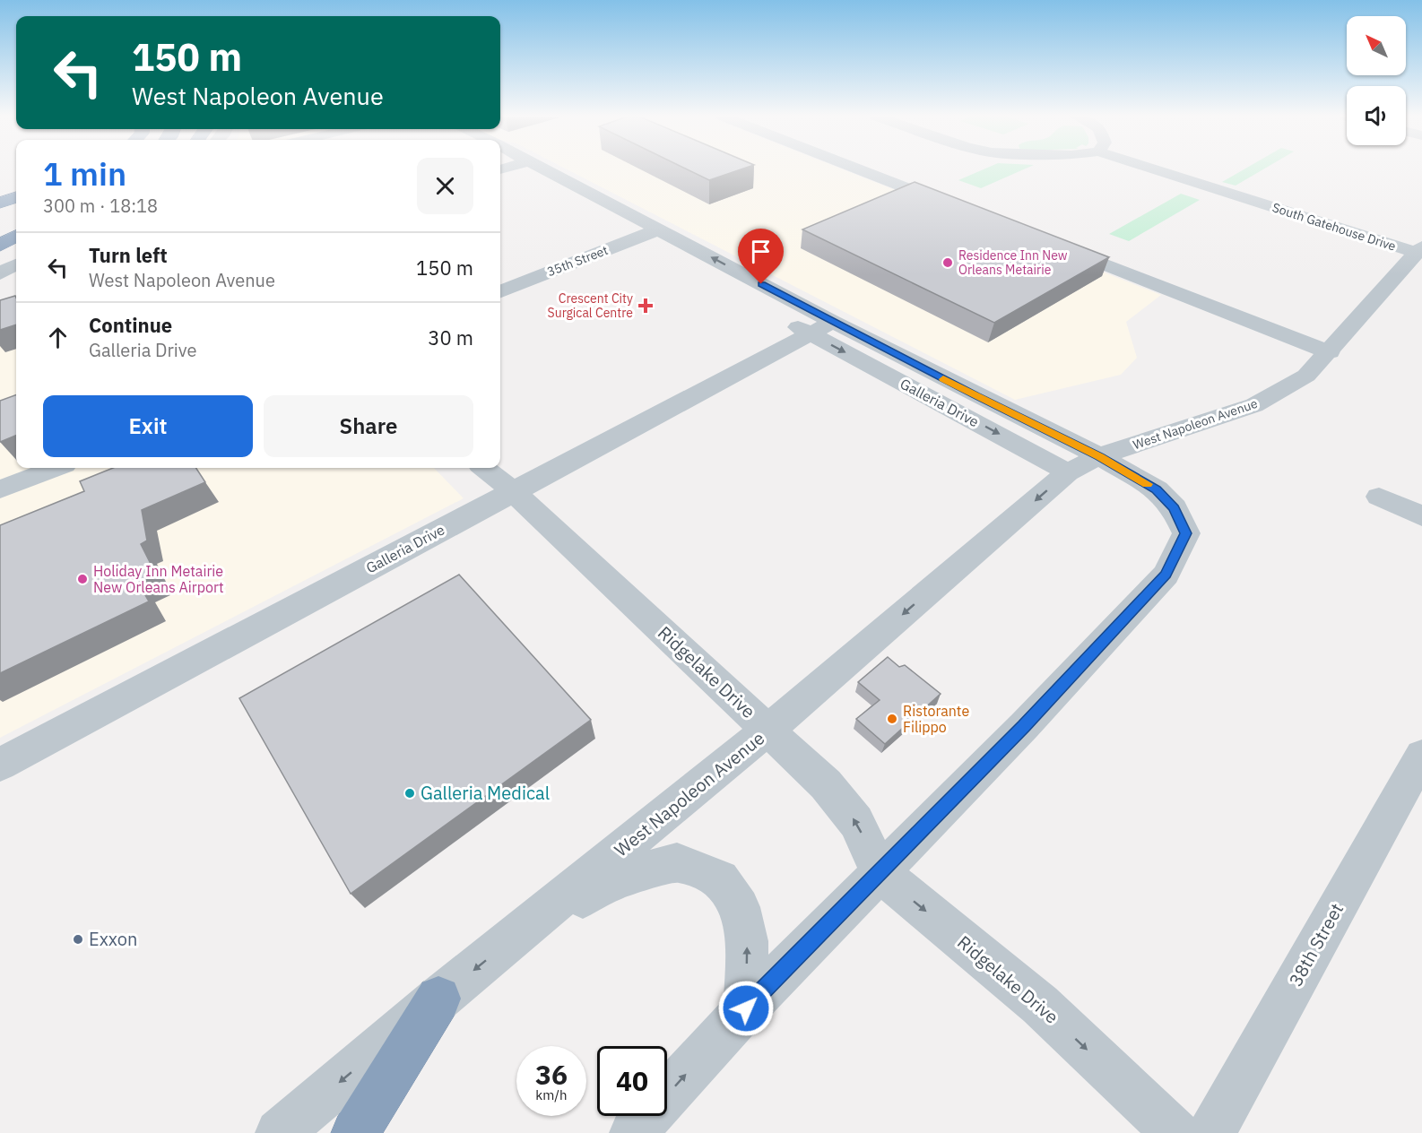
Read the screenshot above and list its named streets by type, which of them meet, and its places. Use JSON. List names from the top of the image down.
{
  "streets": {
    "street": [
      "South Gatehouse Drive",
      "35th Street",
      "Galleria Drive",
      "West Napoleon Avenue",
      "Ridgelake Drive",
      "38th Street"
    ]
  },
  "crossings": [
    ["South Gatehouse Drive", "West Napoleon Avenue"],
    ["35th Street", "Galleria Drive"],
    ["Galleria Drive", "West Napoleon Avenue"],
    ["Galleria Drive", "Ridgelake Drive"],
    ["West Napoleon Avenue", "Ridgelake Drive"]
  ],
  "one_way": ["West Napoleon Avenue"],
  "places": {
    "other": [
      "Residence Inn New Orleans Metairie",
      "Holiday Inn Metairie New Orleans Airport",
      "Ristorante Filippo",
      "Galleria Medical",
      "Exxon"
    ],
    "health": ["Crescent City Surgical Centre"]
  },
  "north": "top left",
  "page": {
    "turn": ["150 m", "West Napoleon Avenue"],
    "heading": ["1 min", "300 m · 18:18"],
    "list": [
      {
        "name": "Turn left",
        "note": "West Napoleon Avenue",
        "value": "150 m"
      },
      {
        "name": "Continue",
        "note": "Galleria Drive",
        "value": "30 m"
      }
    ],
    "buttons": ["Exit", "Share"],
    "speed": "36 km/h",
    "limit": "40"
  }
}
